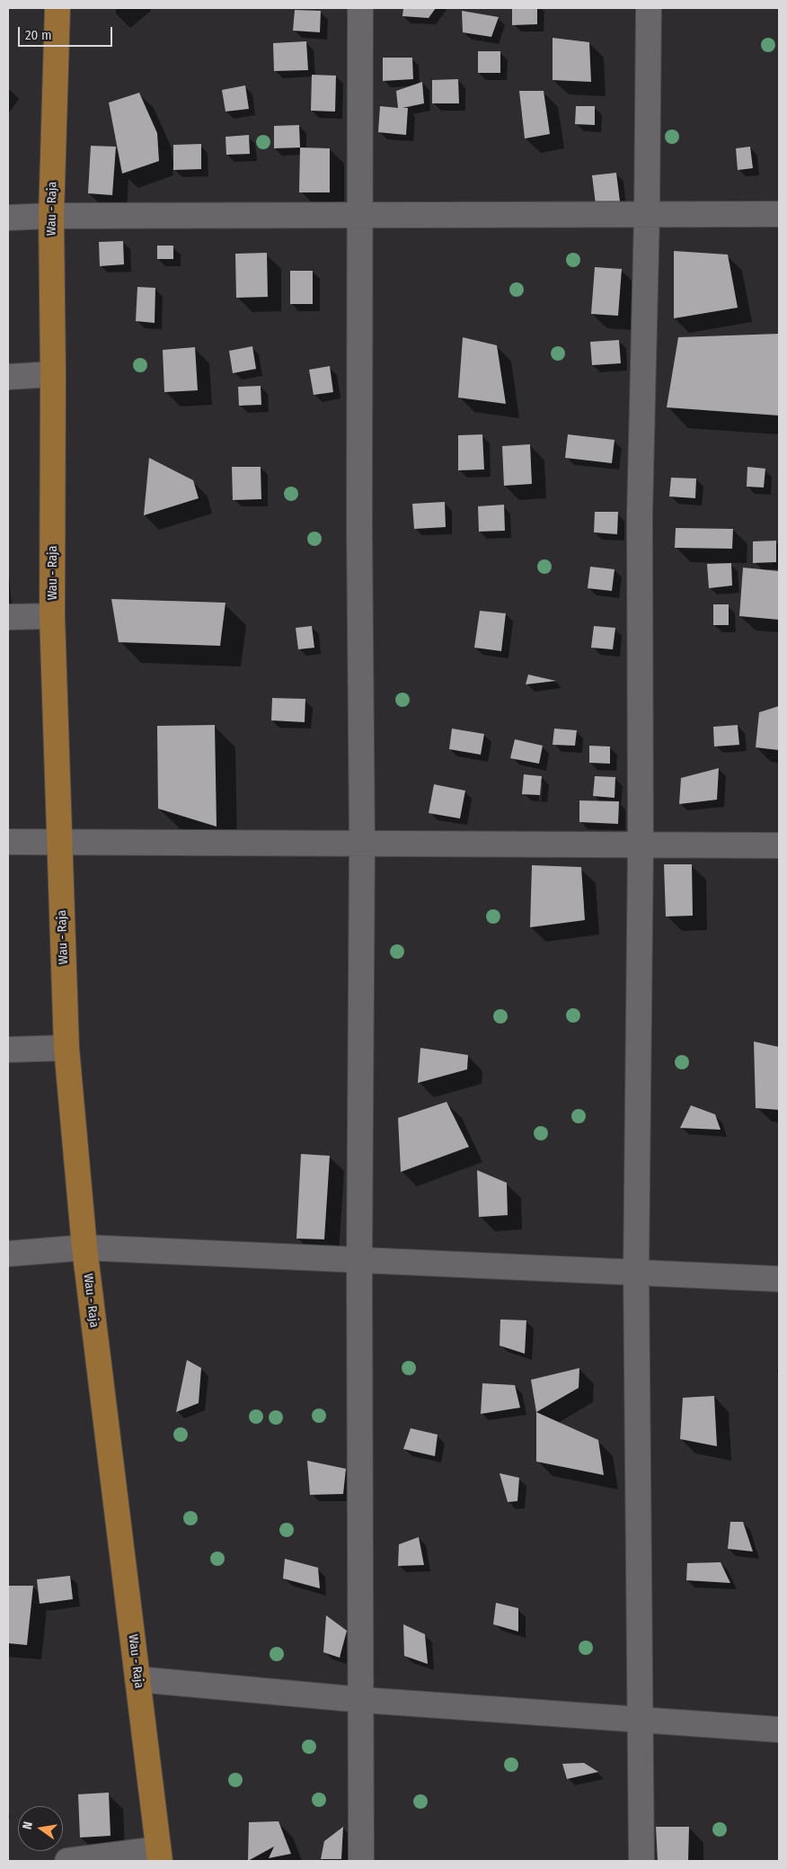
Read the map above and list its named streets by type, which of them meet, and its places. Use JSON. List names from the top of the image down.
{
  "streets": {
    "main road": ["Wau - Raja"]
  },
  "scale_bar": "20 m",
  "north": "left"
}
